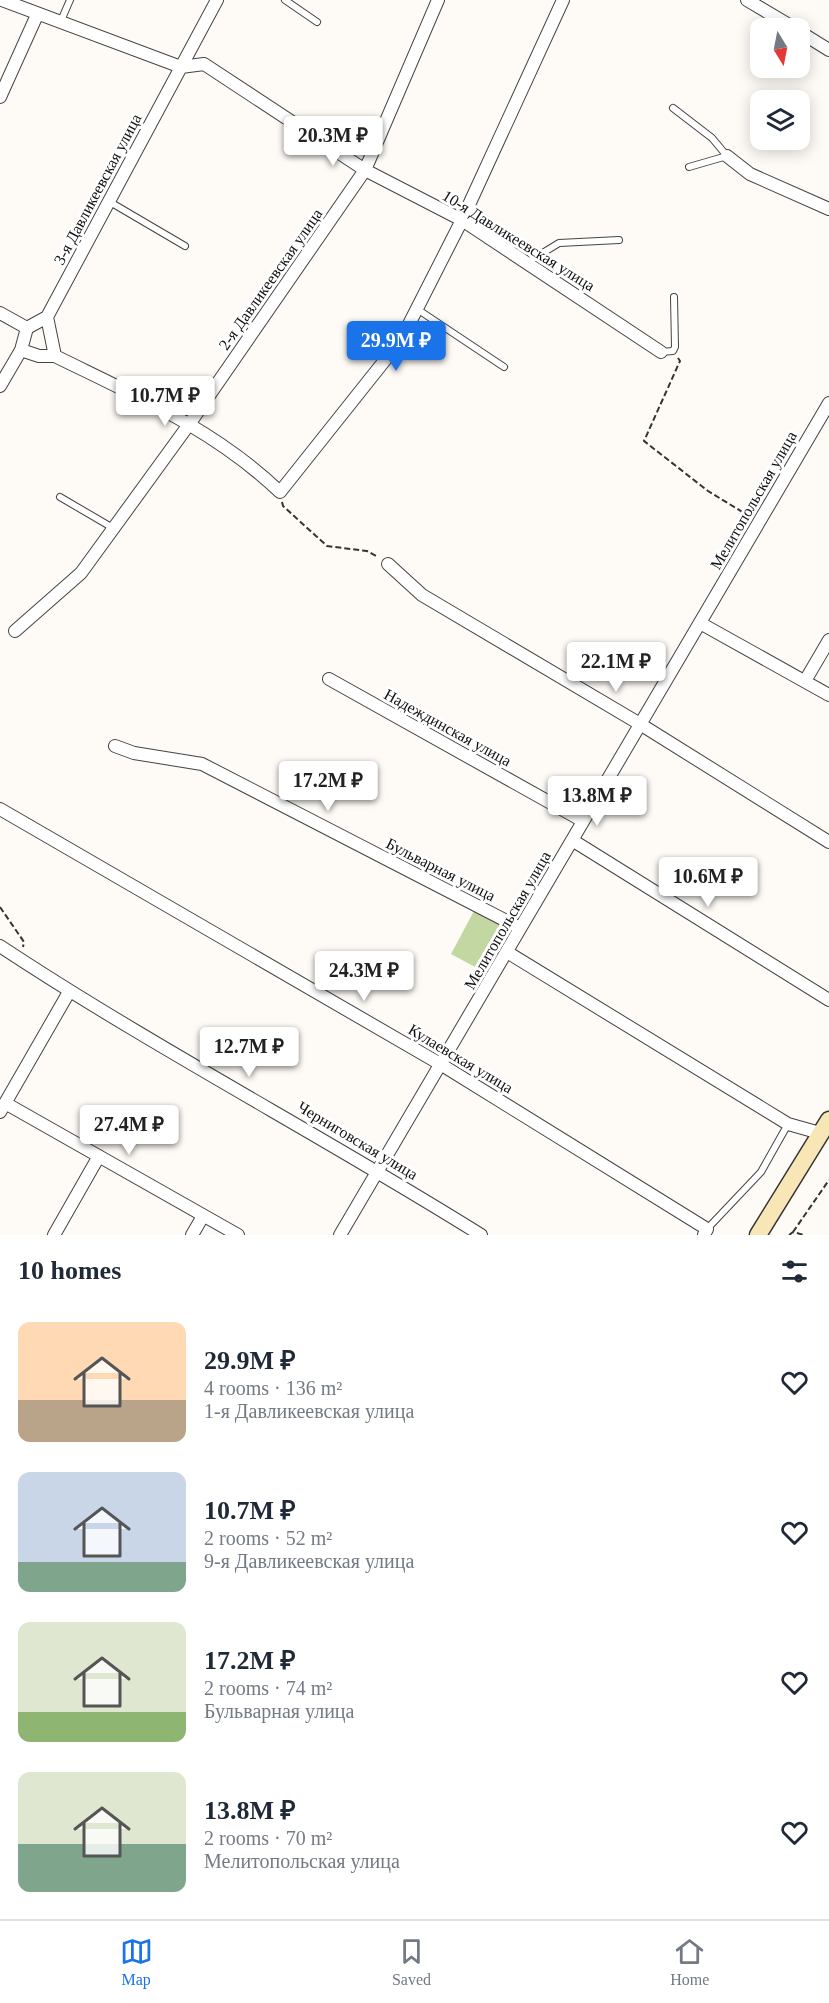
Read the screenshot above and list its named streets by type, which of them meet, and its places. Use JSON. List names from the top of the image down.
{
  "streets": {
    "street": [
      "3-я Давликеевская улица",
      "10-я Давликеевская улица",
      "2-я Давликеевская улица",
      "Мелитопольская улица",
      "Надеждинская улица",
      "Бульварная улица",
      "Кулаевская улица",
      "Черниговская улица"
    ]
  },
  "crossings": [
    ["3-я Давликеевская улица", "10-я Давликеевская улица"],
    ["10-я Давликеевская улица", "2-я Давликеевская улица"],
    ["Мелитопольская улица", "Надеждинская улица"],
    ["Мелитопольская улица", "Бульварная улица"],
    ["Мелитопольская улица", "Кулаевская улица"],
    ["Мелитопольская улица", "Черниговская улица"]
  ],
  "north": "bottom",
  "page": {
    "price": [
      "20.3M ₽",
      "29.9M ₽",
      "10.7M ₽",
      "22.1M ₽",
      "17.2M ₽",
      "13.8M ₽",
      "10.6M ₽",
      "24.3M ₽",
      "12.7M ₽",
      "27.4M ₽"
    ],
    "heading": "10 homes",
    "list": [
      {
        "name": "29.9M ₽",
        "note": "4 rooms · 136 m² · 1-я Давликеевская улица"
      },
      {
        "name": "10.7M ₽",
        "note": "2 rooms · 52 m² · 9-я Давликеевская улица"
      },
      {
        "name": "17.2M ₽",
        "note": "2 rooms · 74 m² · Бульварная улица"
      },
      {
        "name": "13.8M ₽",
        "note": "2 rooms · 70 m² · Мелитопольская улица"
      }
    ],
    "tabs": ["Map", "Saved", "Home"]
  }
}
